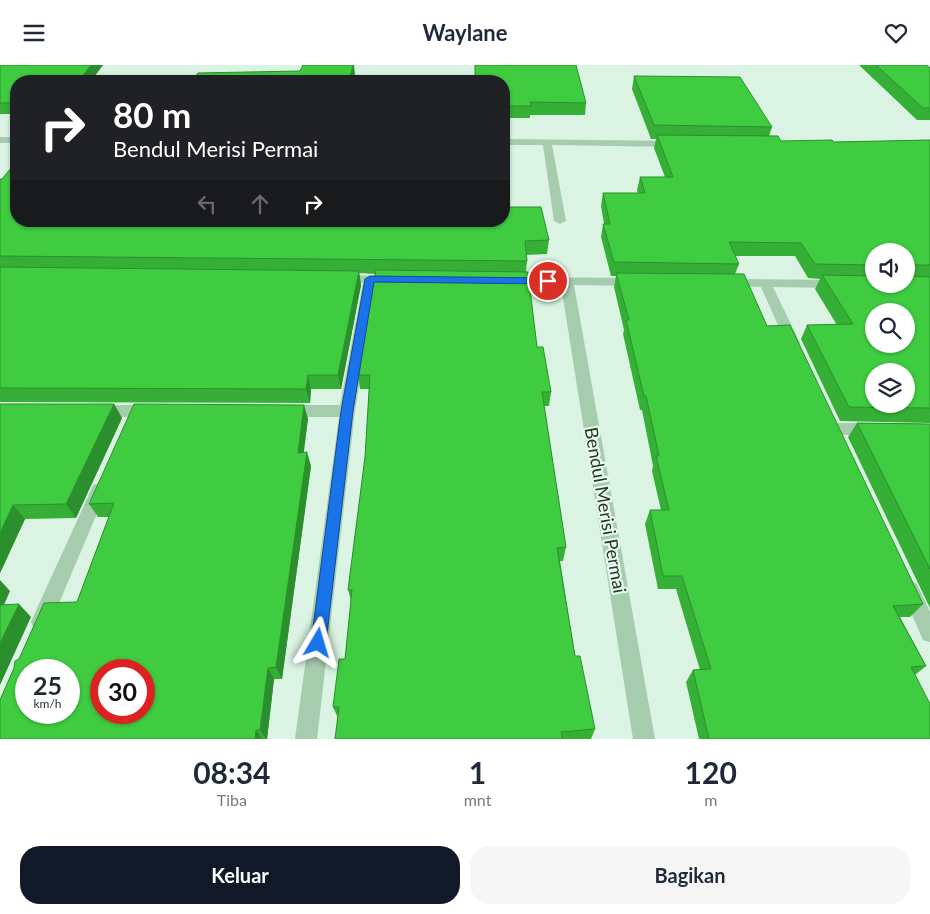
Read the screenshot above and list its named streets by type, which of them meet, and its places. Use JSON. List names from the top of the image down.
{
  "streets": {
    "street": ["Bendul Merisi Permai"]
  },
  "page": {
    "header": "Waylane",
    "turn": ["80 m", "Bendul Merisi Permai"],
    "speed": "25 km/h",
    "limit": "30",
    "eta": [
      "08:34",
      "Tiba",
      "1",
      "mnt",
      "120",
      "m"
    ],
    "buttons": ["Keluar", "Bagikan"]
  }
}
